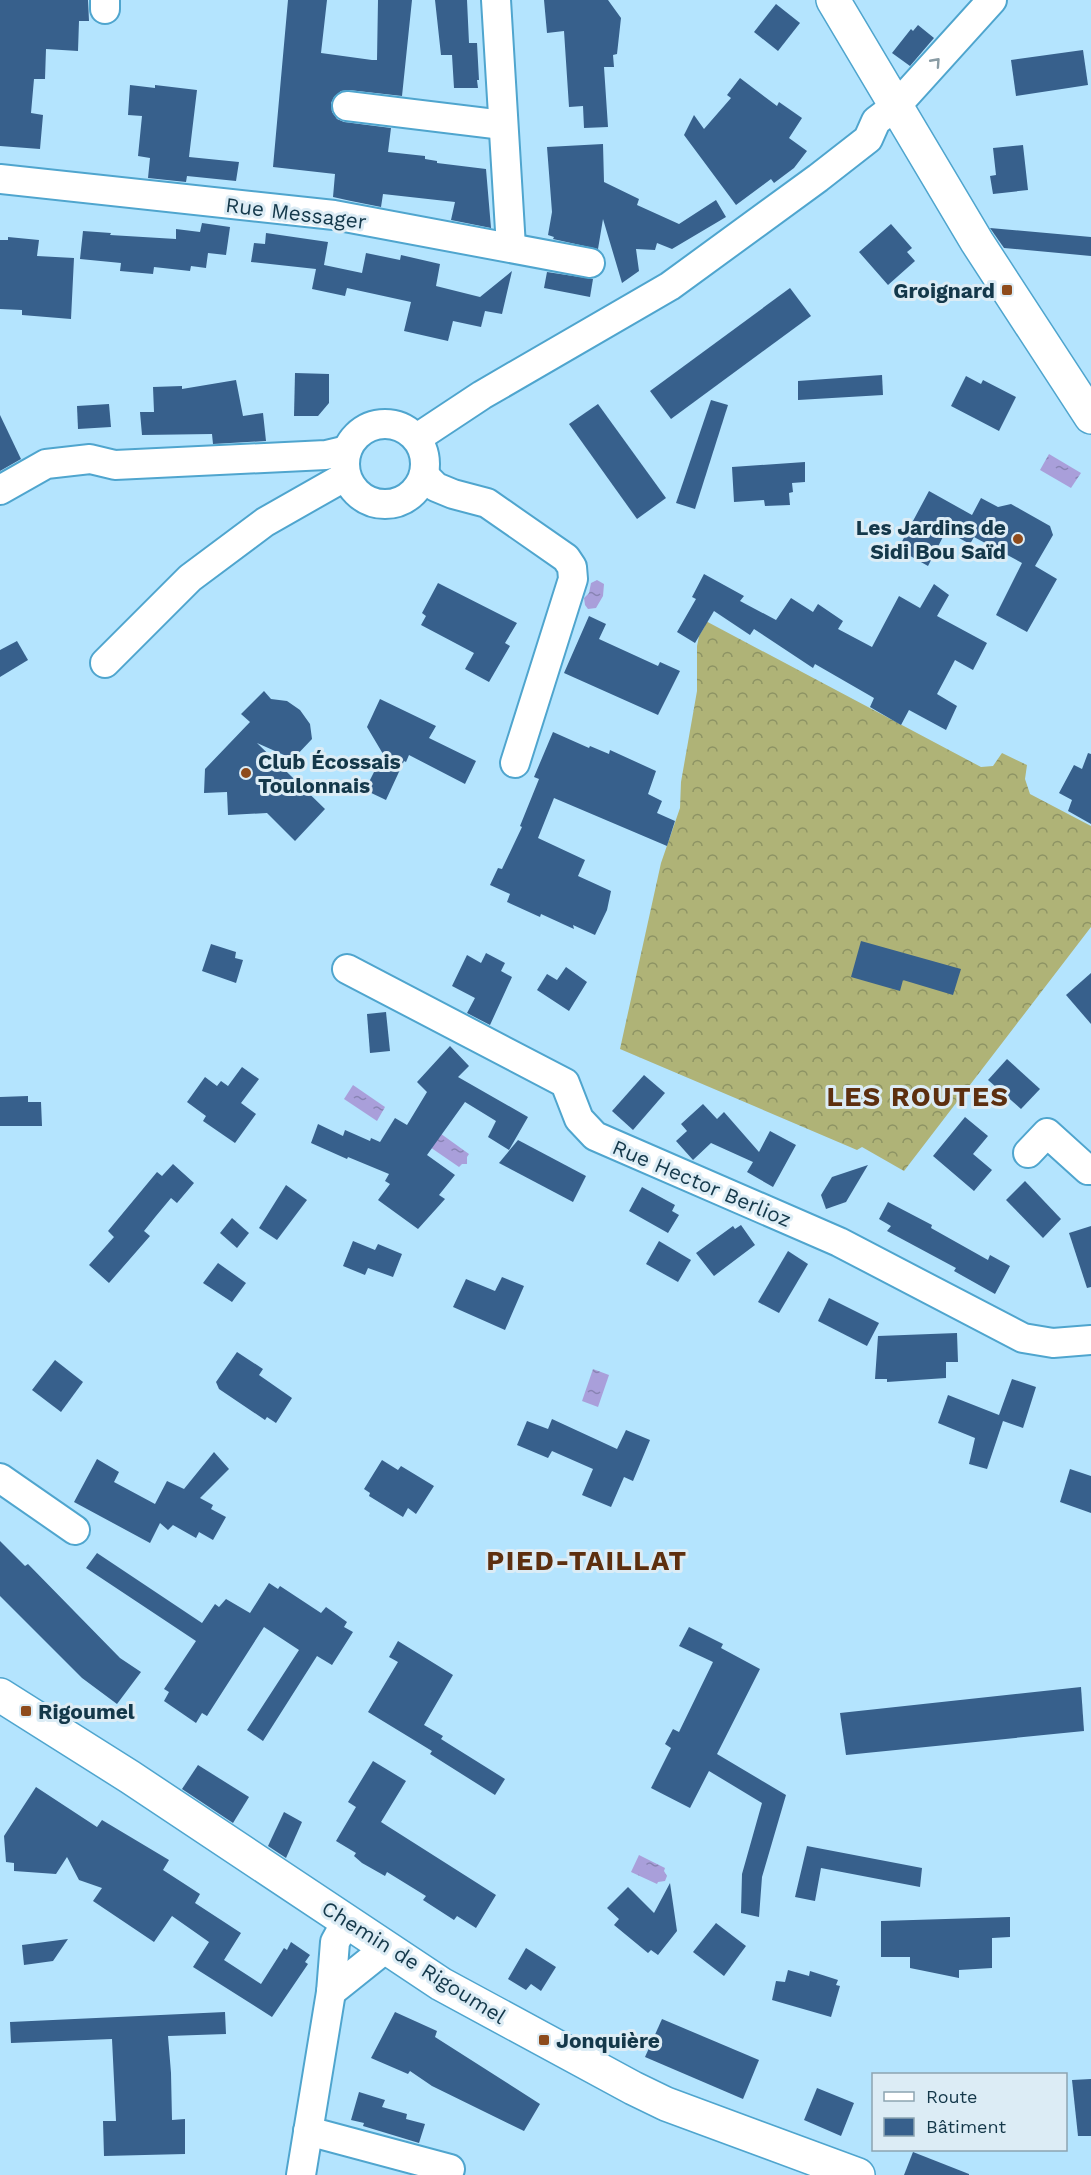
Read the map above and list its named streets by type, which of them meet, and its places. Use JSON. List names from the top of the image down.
{
  "streets": {
    "main road": ["Chemin de Rigoumel"],
    "street": ["Rue Messager", "Rue Hector Berlioz"]
  },
  "districts": ["LES ROUTES", "PIED-TAILLAT"],
  "places": {
    "transit": ["Groignard", "Rigoumel", "Jonquière"],
    "other": ["Les Jardins de Sidi Bou Saïd", "Club Écossais Toulonnais"]
  },
  "legend": ["Route", "Bâtiment"]
}
